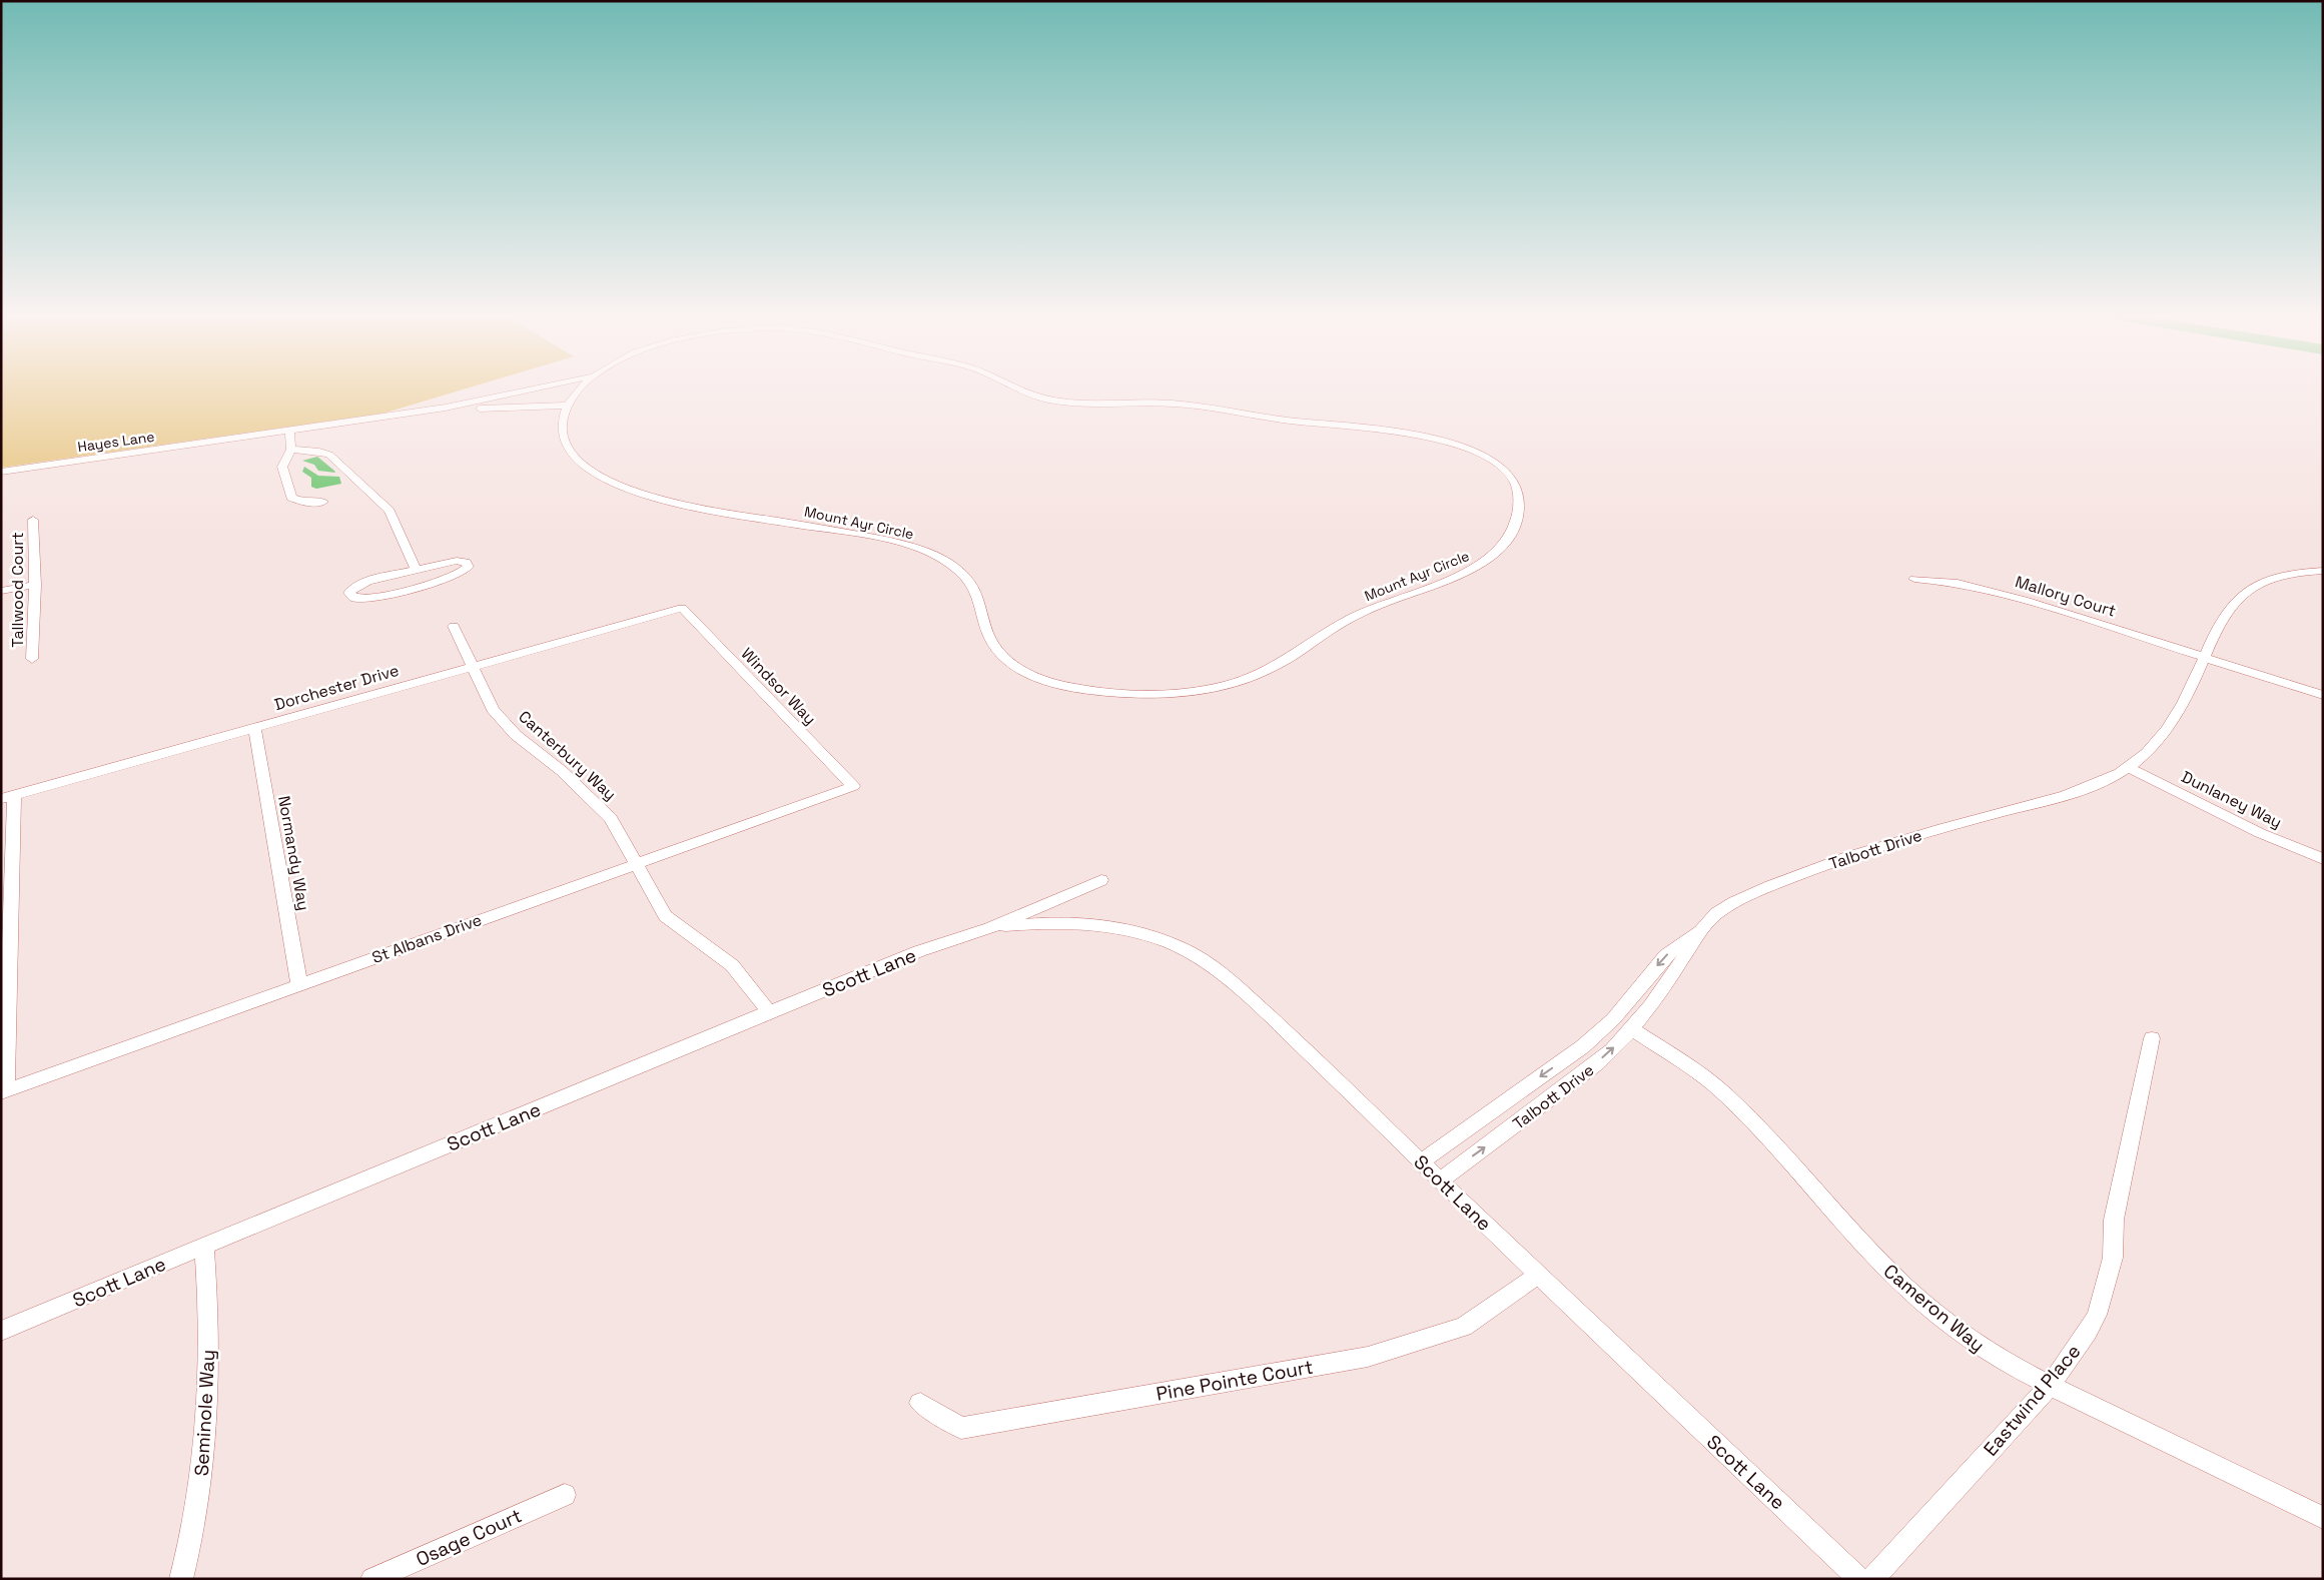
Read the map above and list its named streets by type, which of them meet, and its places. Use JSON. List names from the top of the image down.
{
  "streets": {
    "street": [
      "Hayes Lane",
      "Mount Ayr Circle",
      "Tallwood Court",
      "Mallory Court",
      "Windsor Way",
      "Dorchester Drive",
      "Canterbury Way",
      "Dunlaney Way",
      "Talbott Drive",
      "Normandy Way",
      "St Albans Drive",
      "Scott Lane",
      "Cameron Way",
      "Pine Pointe Court",
      "Eastwind Place",
      "Seminole Way",
      "Osage Court"
    ]
  },
  "crossings": [
    ["Hayes Lane", "Mount Ayr Circle"],
    ["Mallory Court", "Talbott Drive"],
    ["Windsor Way", "Dorchester Drive"],
    ["Windsor Way", "St Albans Drive"],
    ["Dorchester Drive", "Canterbury Way"],
    ["Dorchester Drive", "Normandy Way"],
    ["Canterbury Way", "St Albans Drive"],
    ["Canterbury Way", "Scott Lane"],
    ["Dunlaney Way", "Talbott Drive"],
    ["Talbott Drive", "Scott Lane"],
    ["Talbott Drive", "Cameron Way"],
    ["Normandy Way", "St Albans Drive"],
    ["Scott Lane", "Pine Pointe Court"],
    ["Scott Lane", "Seminole Way"],
    ["Cameron Way", "Eastwind Place"]
  ]
}
